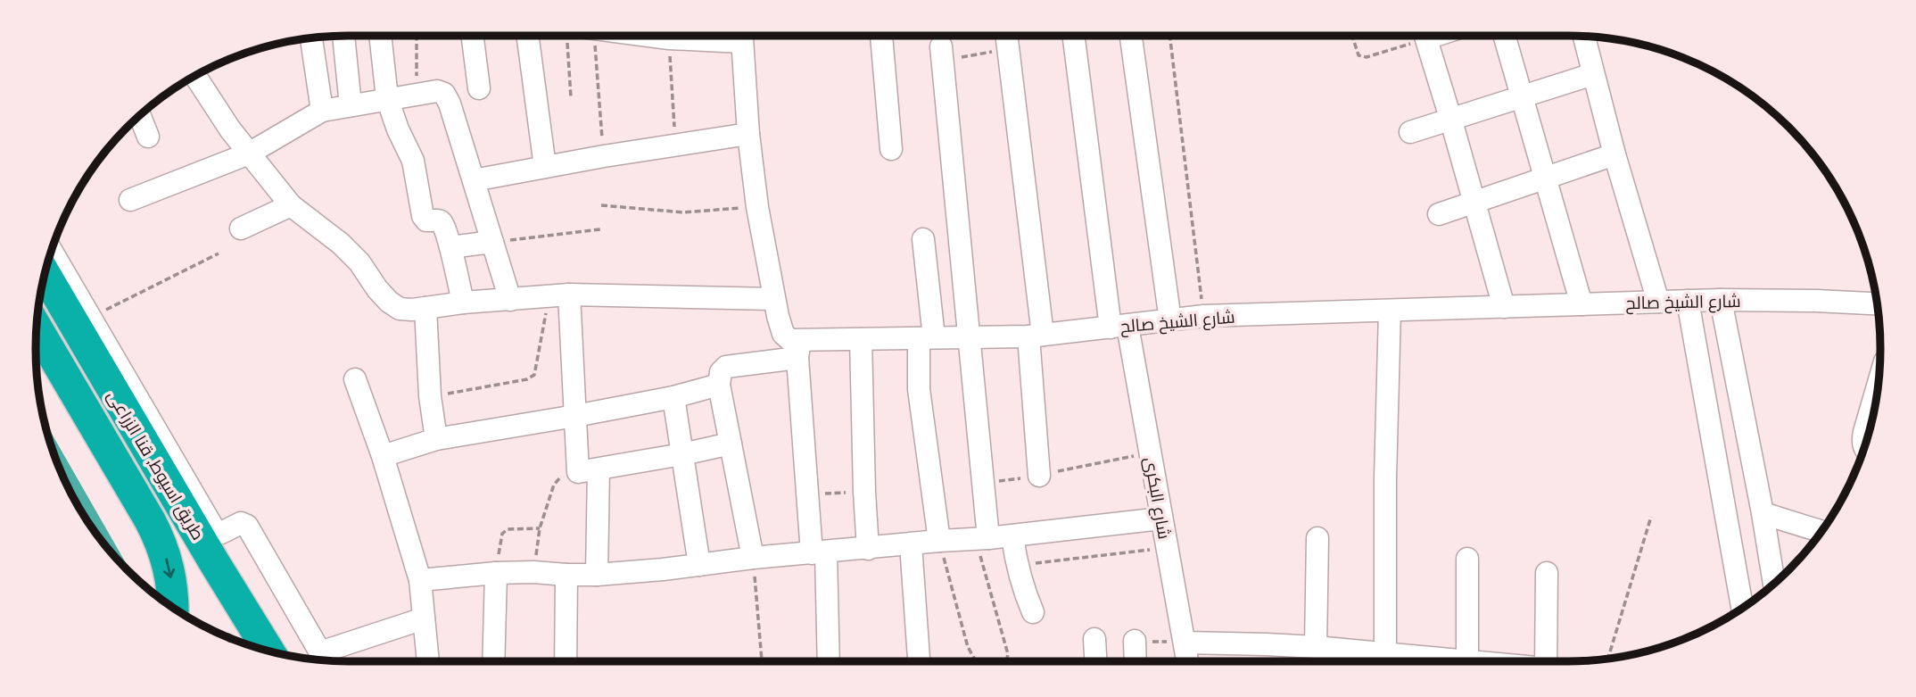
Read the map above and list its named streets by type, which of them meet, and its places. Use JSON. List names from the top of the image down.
{
  "streets": {
    "highway": ["طريق اسيوط, قنا الزراعى"],
    "street": ["شارع الشيخ صالح", "شارع البكرى"]
  },
  "crossings": [
    ["شارع الشيخ صالح", "شارع البكرى"]
  ]
}
